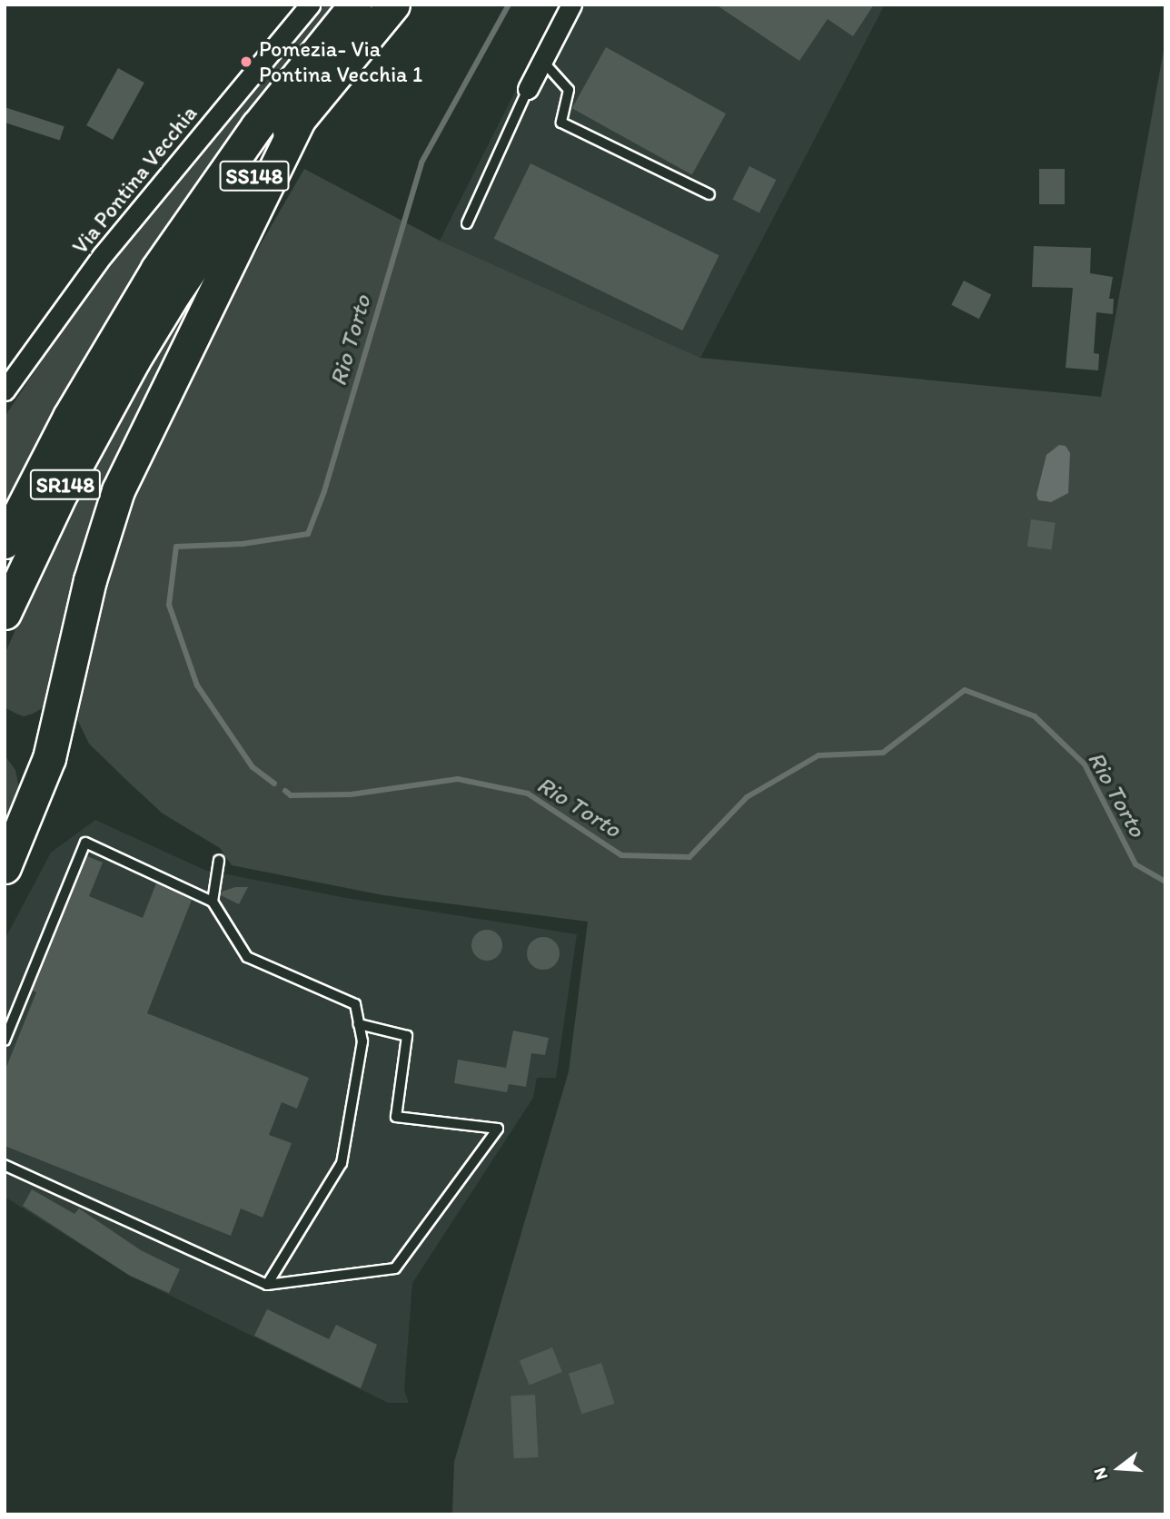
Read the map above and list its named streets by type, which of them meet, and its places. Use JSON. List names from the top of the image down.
{
  "streets": {
    "highway": ["SS148", "SR148"],
    "street": ["Via Pontina Vecchia"]
  },
  "crossings": [
    ["SS148", "SR148"]
  ],
  "water": ["Rio Torto"],
  "places": ["Pomezia- Via Pontina Vecchia 1"],
  "north": "left"
}
